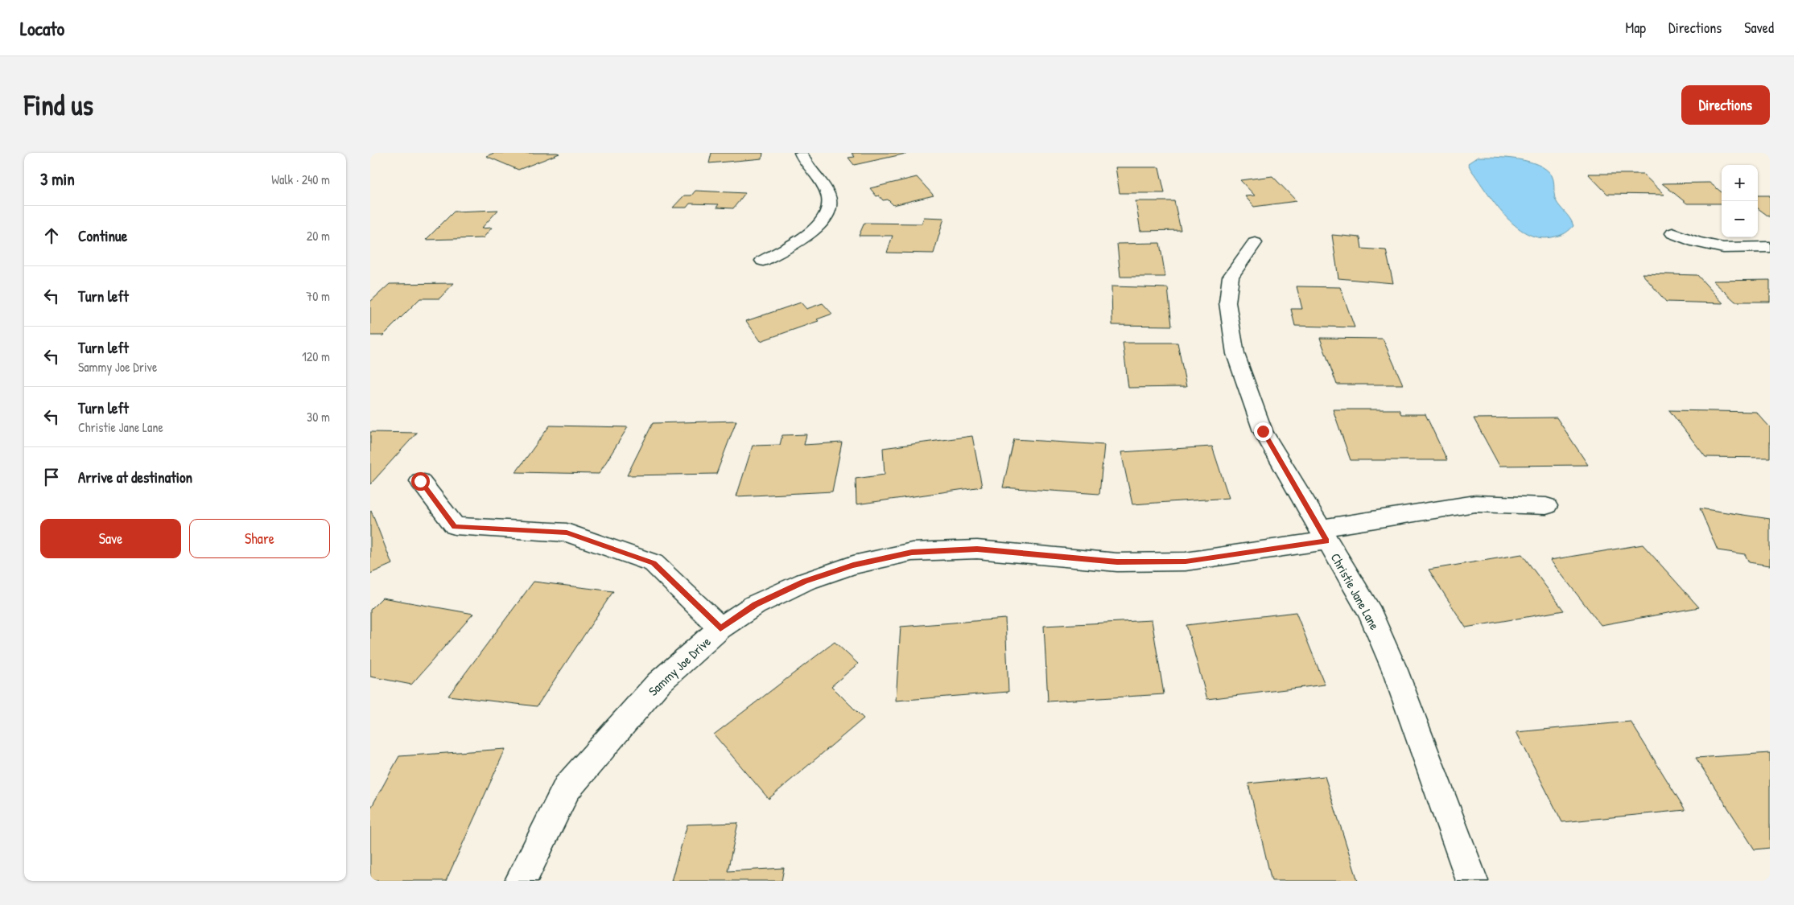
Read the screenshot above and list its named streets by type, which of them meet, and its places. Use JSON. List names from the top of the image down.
{
  "streets": {
    "street": ["Christie Jane Lane", "Sammy Joe Drive"]
  },
  "crossings": [
    ["Christie Jane Lane", "Sammy Joe Drive"]
  ],
  "page": {
    "header": "Locato",
    "nav": ["Map", "Directions", "Saved"],
    "buttons": [
      "Directions",
      ["Save", "Share"]
    ],
    "title": "Find us",
    "heading": ["3 min", "Walk · 240 m"],
    "map_buttons": ["+", "−"],
    "list": [
      ["Continue", "20 m"],
      ["Turn left", "70 m"],
      ["Turn left", "Sammy Joe Drive", "120 m"],
      ["Turn left", "Christie Jane Lane", "30 m"],
      "Arrive at destination"
    ]
  }
}
